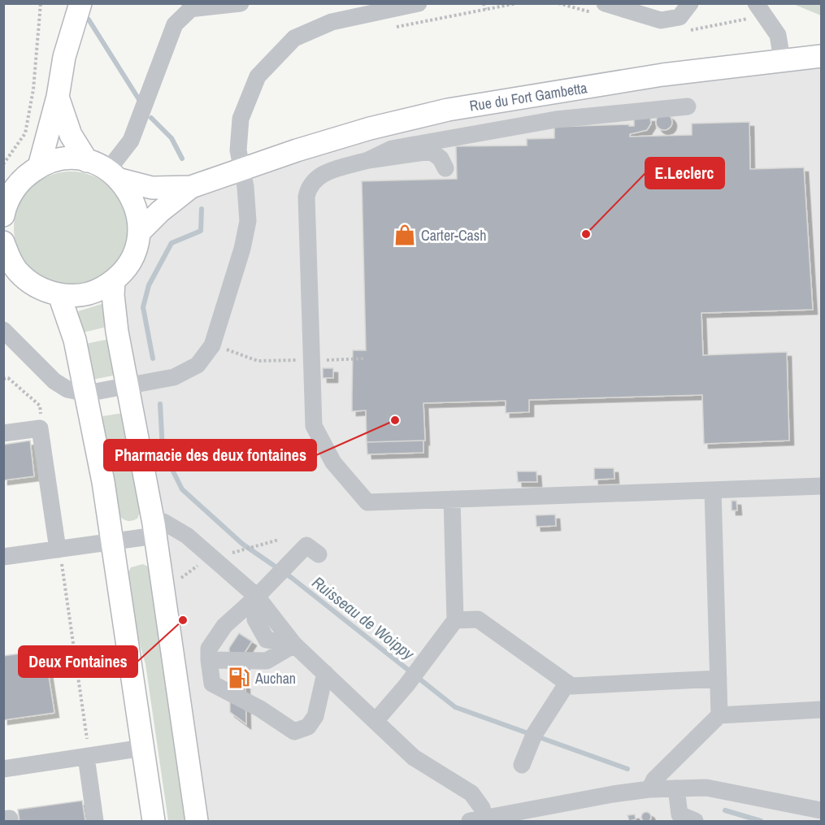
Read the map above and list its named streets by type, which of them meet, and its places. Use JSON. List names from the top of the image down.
{
  "streets": {
    "main road": ["Rue du Fort Gambetta"]
  },
  "water": ["Ruisseau de Woippy"],
  "places": {
    "other": ["E.Leclerc", "Pharmacie des deux fontaines", "Deux Fontaines"],
    "shop": ["Carter-Cash"],
    "fuel station": ["Auchan"]
  }
}
